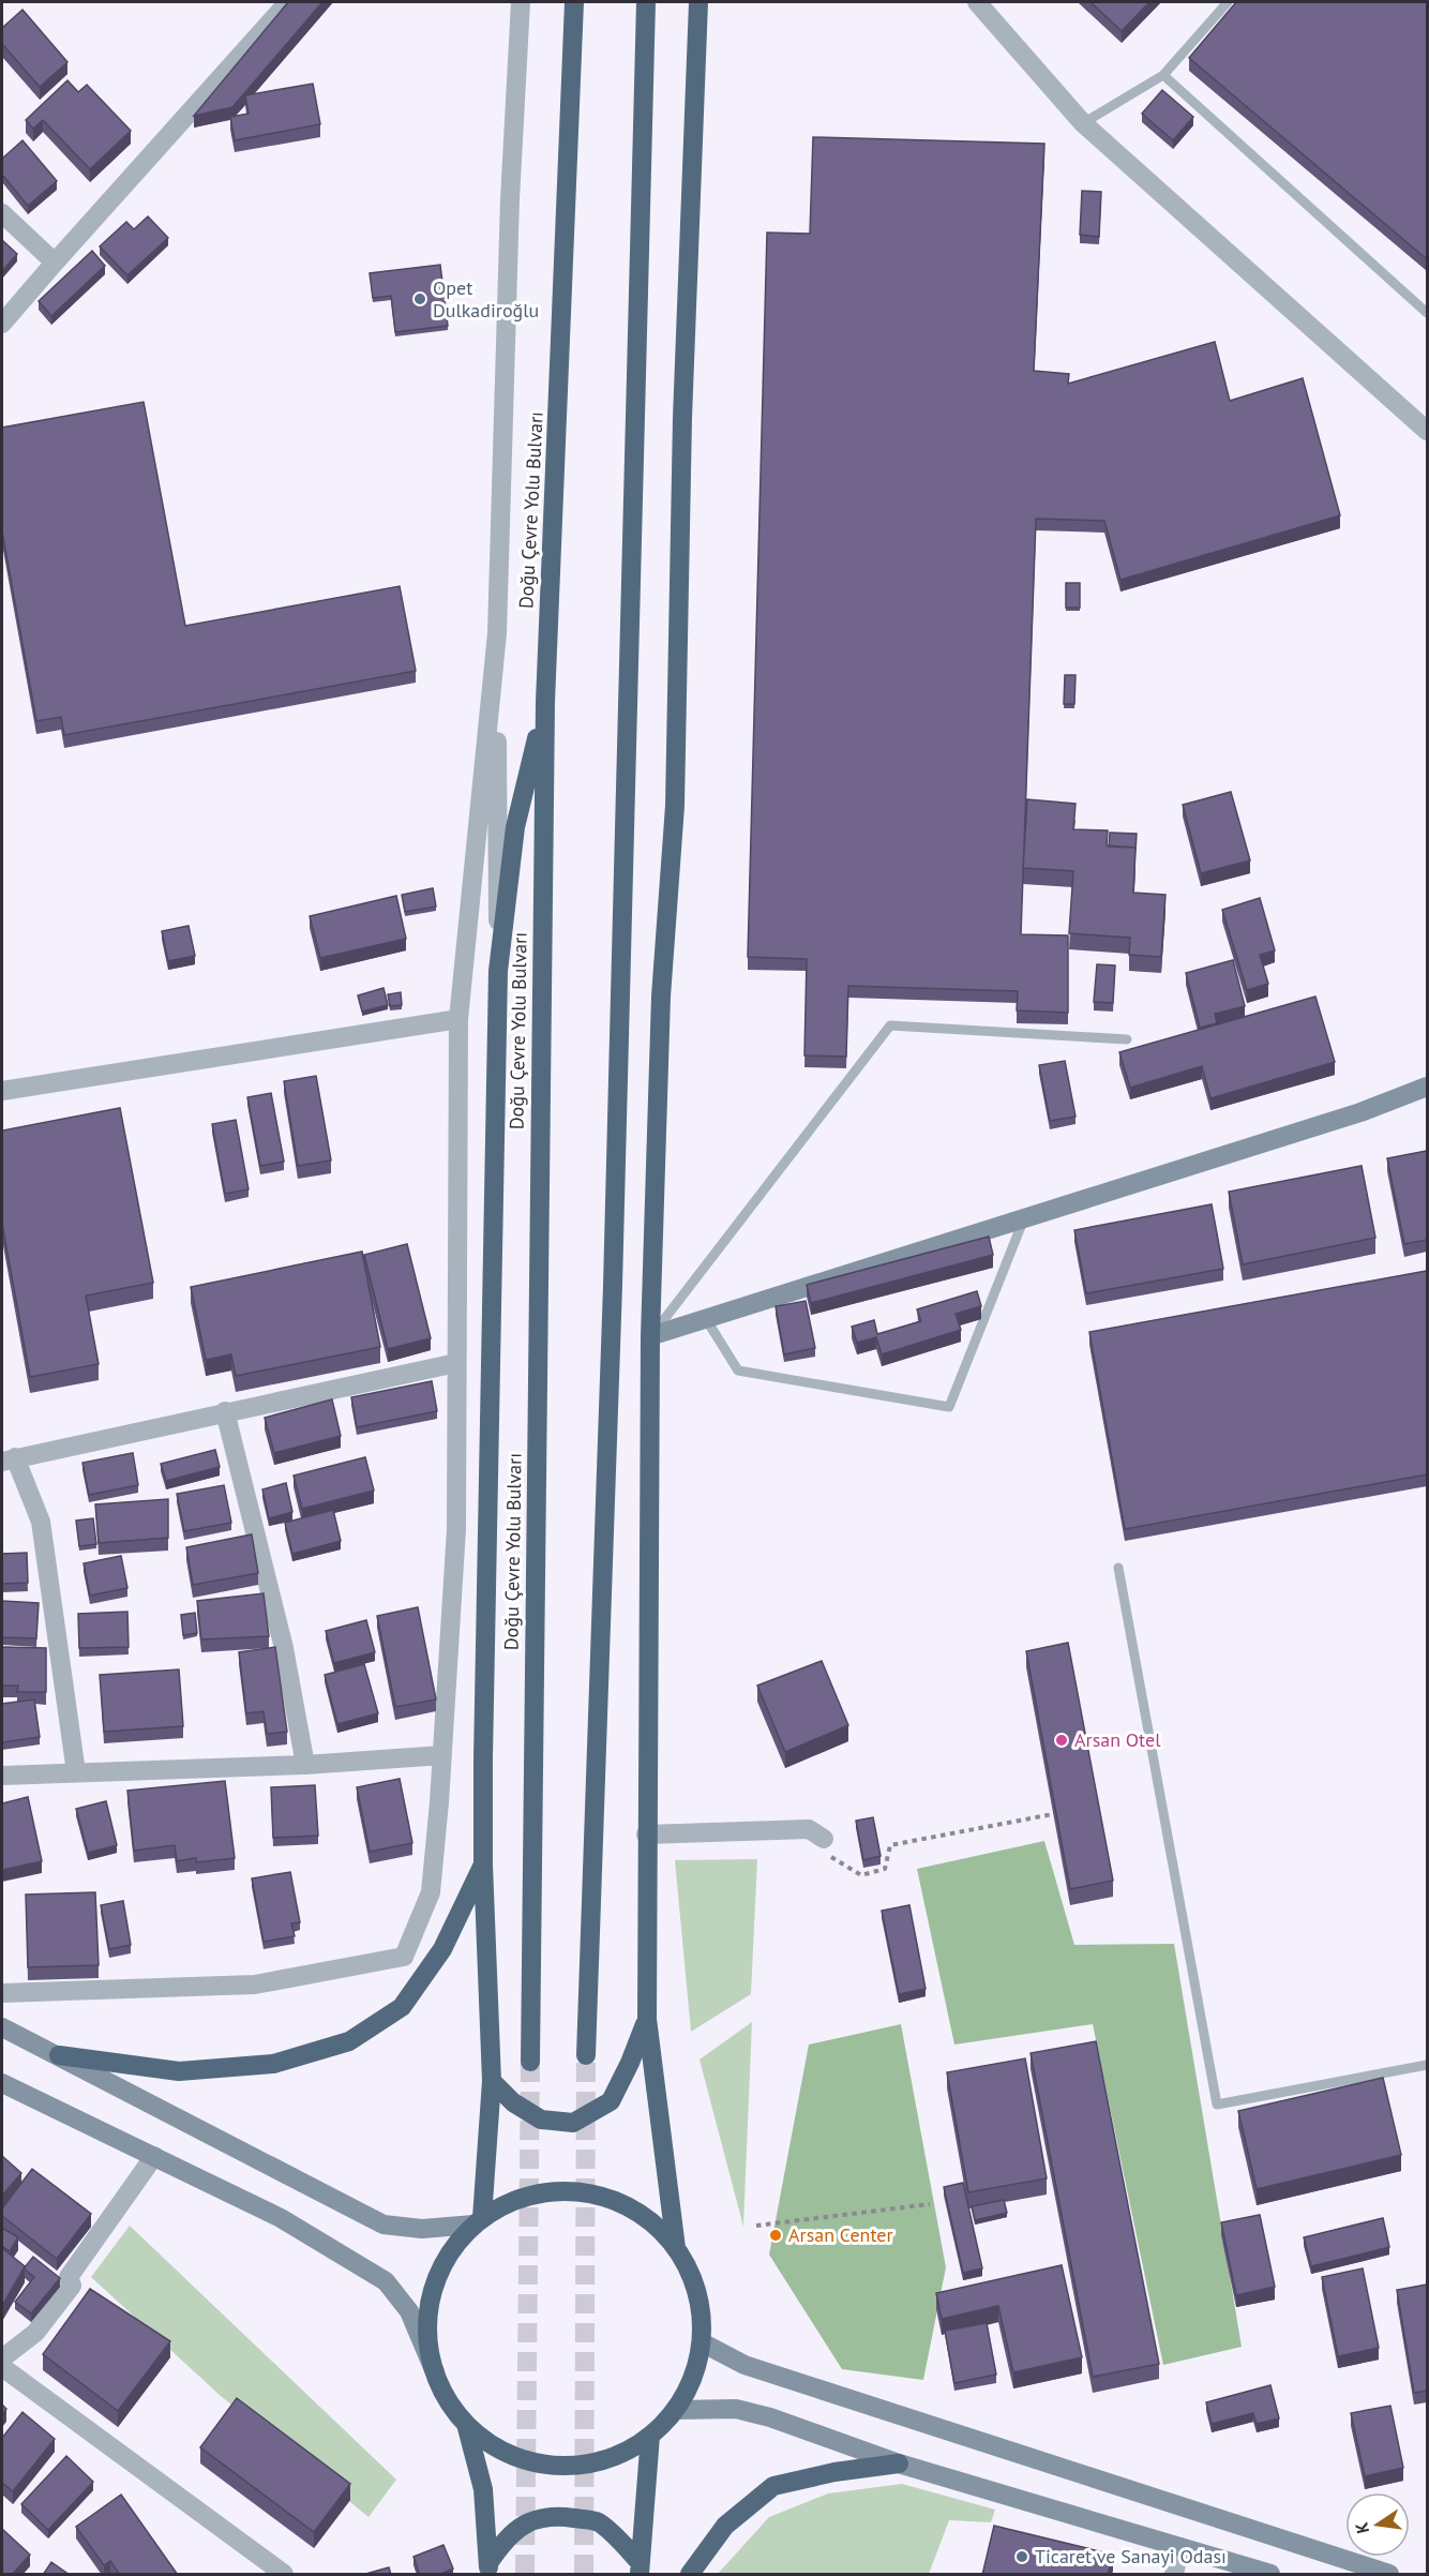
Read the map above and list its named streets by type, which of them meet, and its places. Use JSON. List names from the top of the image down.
{
  "streets": {
    "highway": ["Doğu Çevre Yolu Bulvarı"]
  },
  "places": [
    "Opet Dulkadiroğlu",
    "Arsan Otel",
    "Arsan Center",
    "Ticaret ve Sanayi Odası"
  ],
  "north": "left"
}
